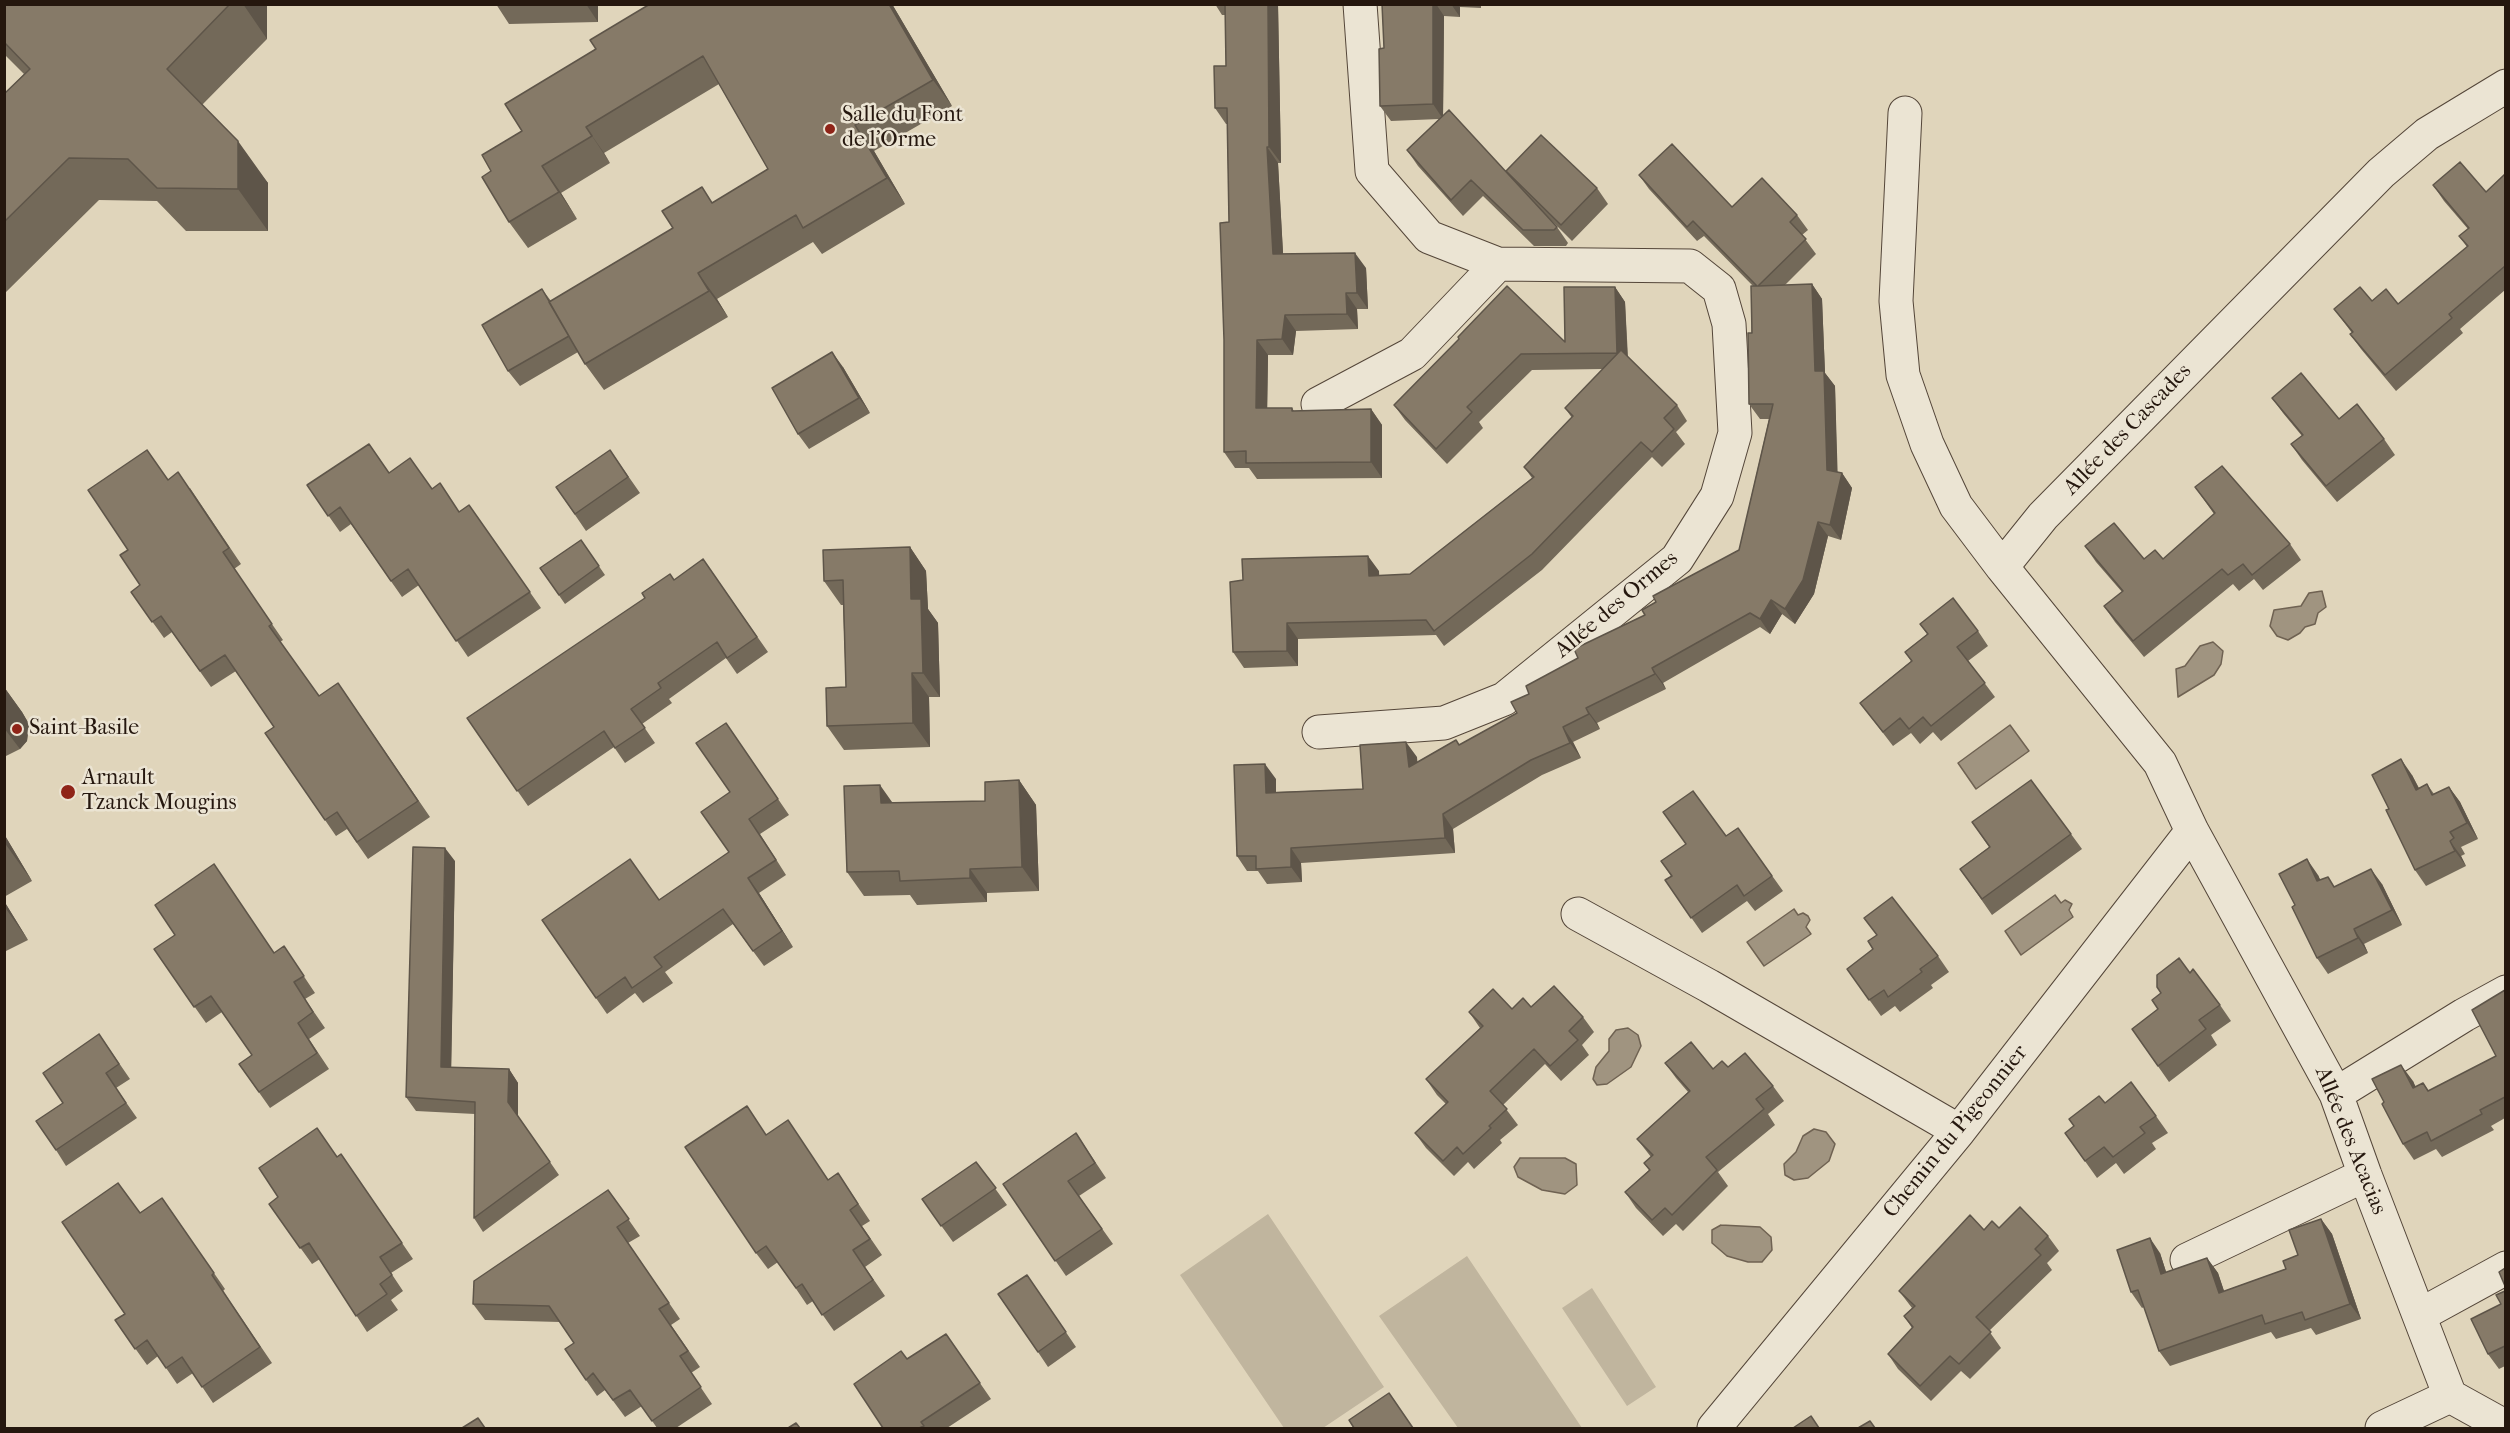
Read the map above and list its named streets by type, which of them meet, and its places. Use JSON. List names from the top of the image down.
{
  "streets": {
    "street": [
      "Allée des Cascades",
      "Allée des Ormes",
      "Chemin du Pigeonnier",
      "Allée des Acacias"
    ]
  },
  "crossings": [
    ["Chemin du Pigeonnier", "Allée des Acacias"]
  ],
  "places": ["Salle du Font de l’Orme", "Saint-Basile", "Arnault Tzanck Mougins"]
}
